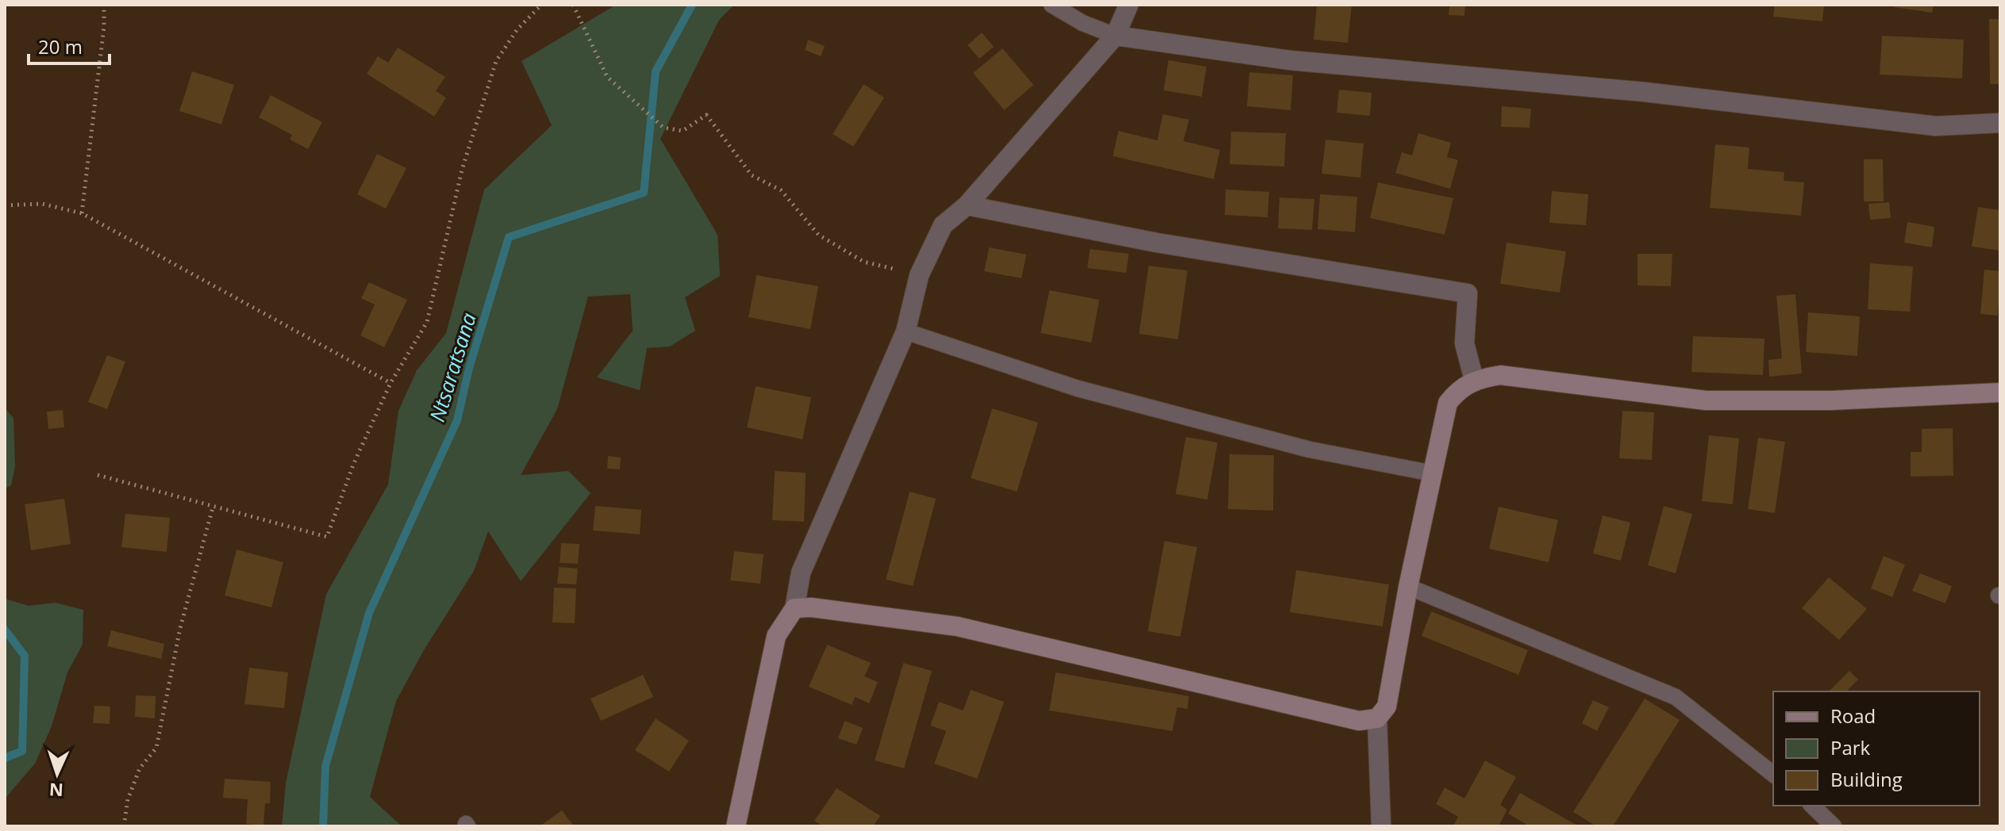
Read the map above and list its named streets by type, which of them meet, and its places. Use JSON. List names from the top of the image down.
{
  "water": ["Ntsaratsana"],
  "legend": ["Road", "Park", "Building"],
  "scale_bar": "20 m",
  "north": "bottom"
}
